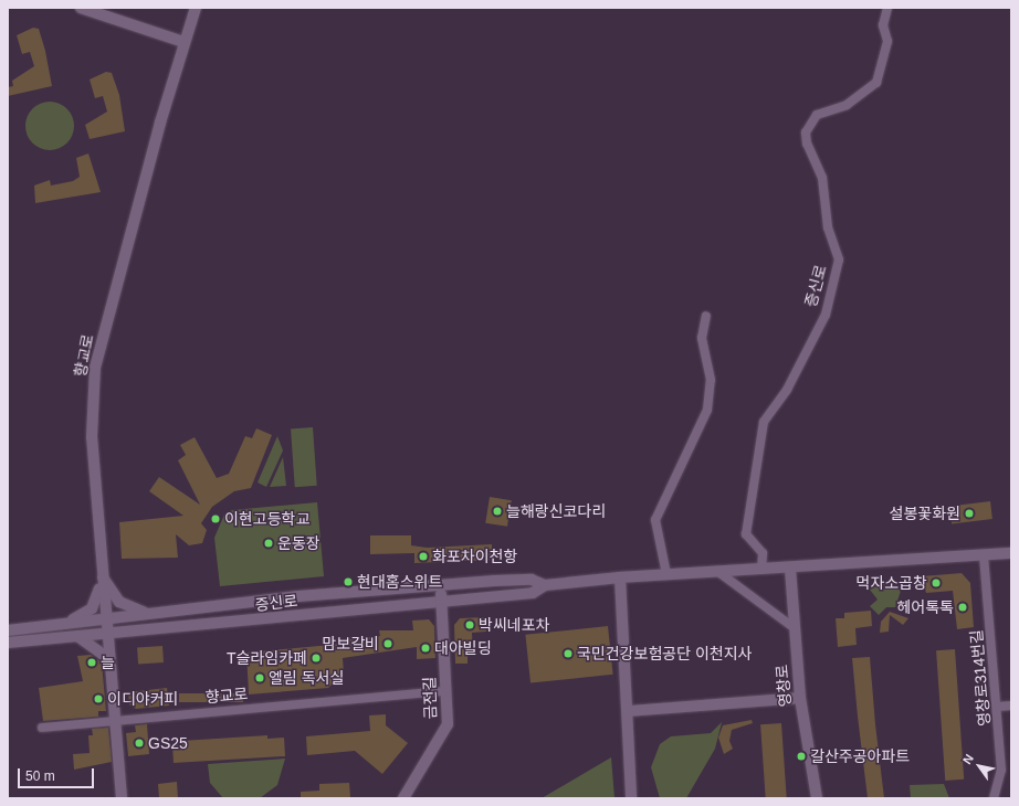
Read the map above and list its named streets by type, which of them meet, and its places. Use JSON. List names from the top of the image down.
{
  "streets": {
    "main road": [
      "증신로",
      "향교로",
      "영창로",
      "금전길"
    ],
    "street": ["영창로314번길"]
  },
  "crossings": [
    ["증신로", "향교로"],
    ["증신로", "영창로314번길"],
    ["증신로", "영창로"],
    ["증신로", "금전길"],
    ["향교로", "금전길"]
  ],
  "places": [
    "늘해랑신코다리",
    "설봉꽃화원",
    "이현고등학교",
    "운동장",
    "화포차이천항",
    "현대홈스위트",
    "먹자소곱창",
    "헤어톡톡",
    "박씨네포차",
    "맘보갈비",
    "대아빌딩",
    "국민건강보험공단 이천지사",
    "T슬라임카페",
    "늘",
    "엘림 독서실",
    "이디야커피",
    "GS25",
    "갈산주공아파트"
  ],
  "scale_bar": "50 m",
  "north": "top left"
}
